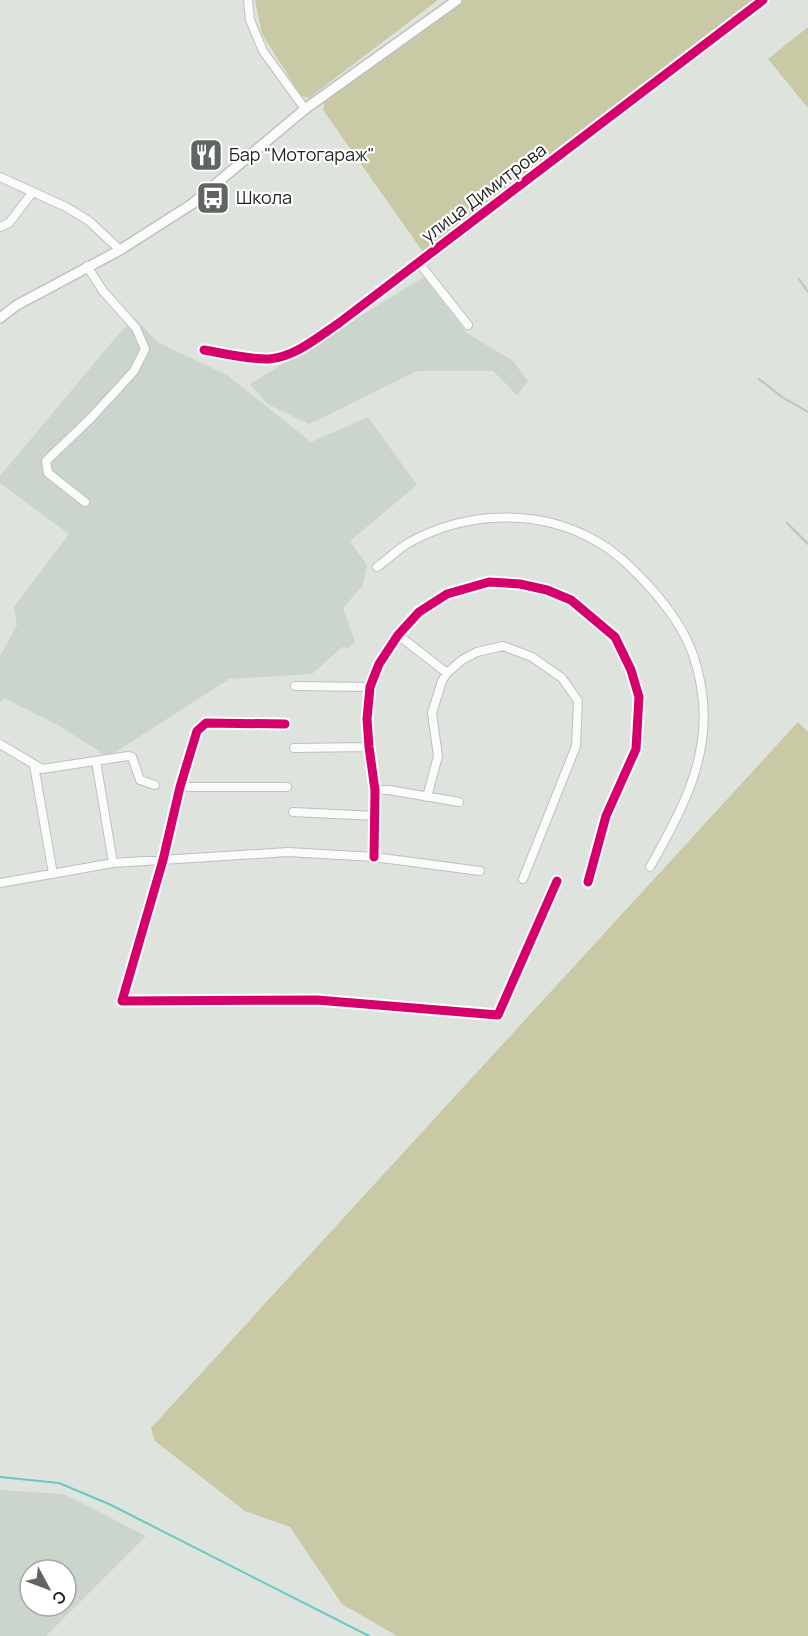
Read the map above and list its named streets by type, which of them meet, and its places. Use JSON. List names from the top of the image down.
{
  "streets": {
    "street": ["улица Димитрова"]
  },
  "places": {
    "restaurant": ["Бар \"Мотогараж\""],
    "bus stop": ["Школа"]
  },
  "north": "bottom right"
}
